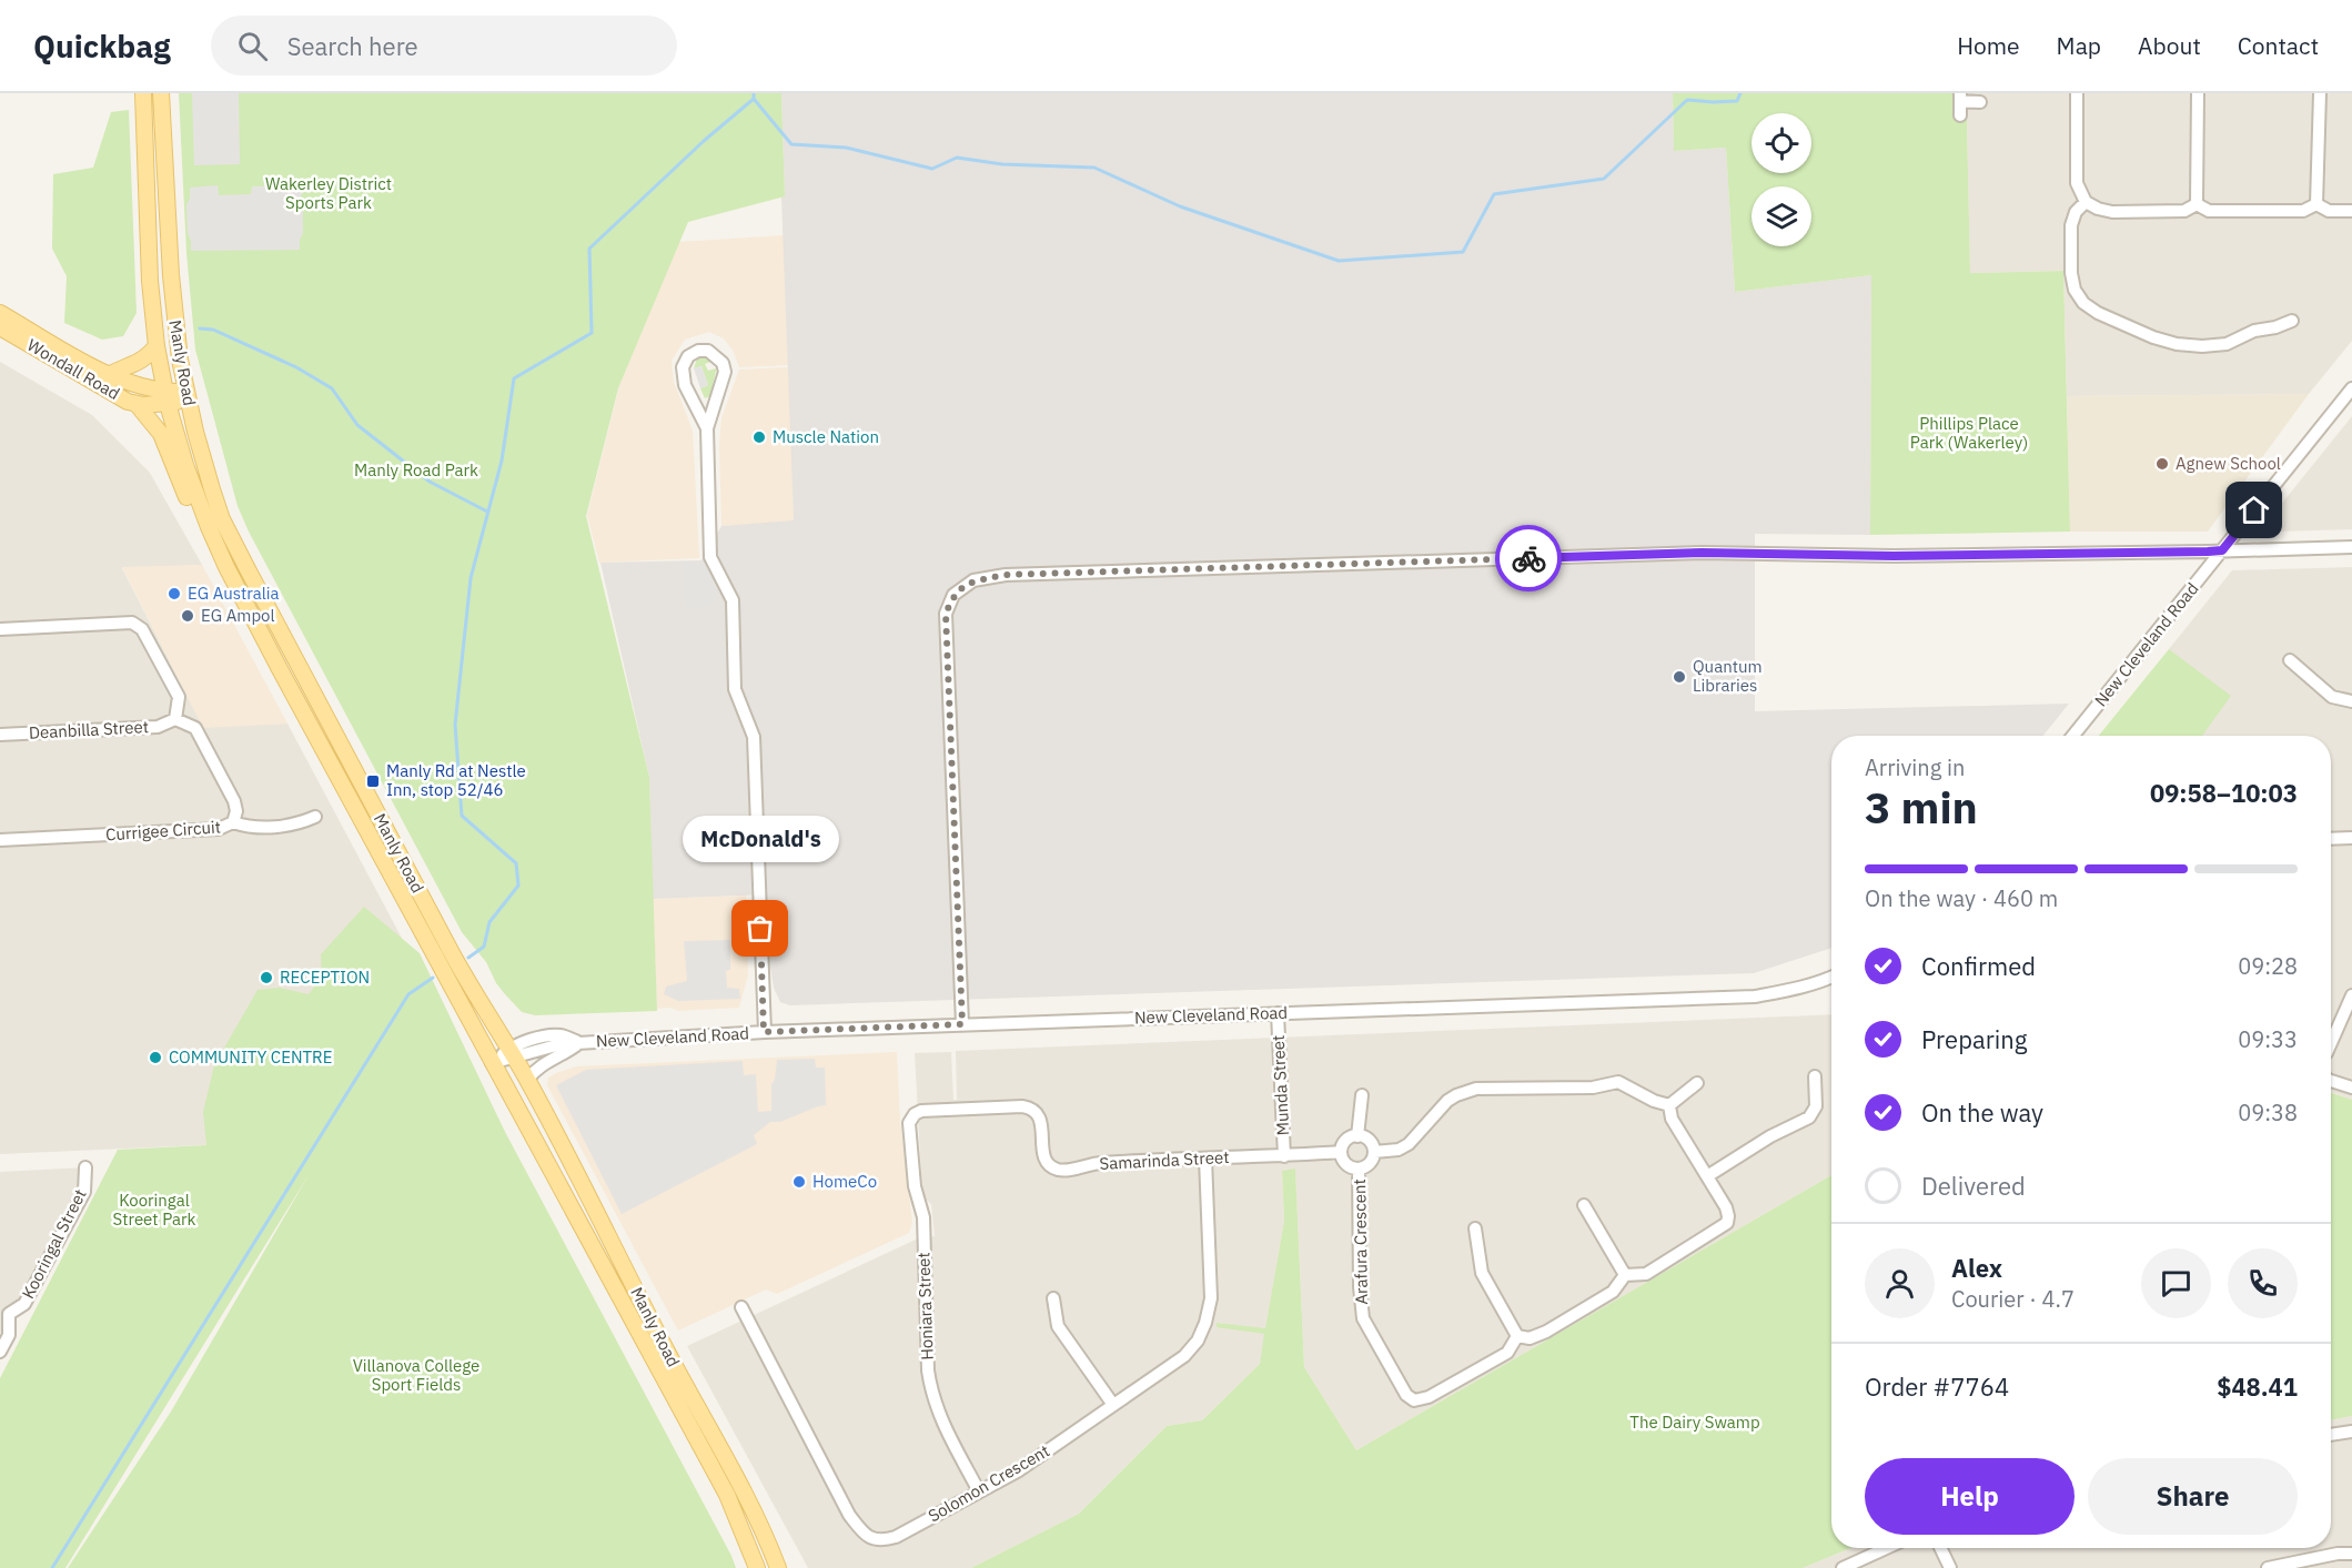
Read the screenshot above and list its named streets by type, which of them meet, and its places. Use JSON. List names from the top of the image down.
{
  "streets": {
    "main road": ["Manly Road", "Wondall Road"],
    "street": [
      "New Cleveland Road",
      "Deanbilla Street",
      "Currigee Circuit",
      "Munda Street",
      "Samarinda Street",
      "Arafura Crescent",
      "Kooringal Street",
      "Honiara Street",
      "Solomon Crescent"
    ]
  },
  "crossings": [
    ["Manly Road", "Wondall Road"],
    ["Manly Road", "New Cleveland Road"],
    ["New Cleveland Road", "Munda Street"],
    ["Deanbilla Street", "Currigee Circuit"],
    ["Munda Street", "Samarinda Street"],
    ["Samarinda Street", "Arafura Crescent"],
    ["Samarinda Street", "Honiara Street"],
    ["Samarinda Street", "Solomon Crescent"],
    ["Honiara Street", "Solomon Crescent"]
  ],
  "parks": [
    "Wakerley District Sports Park",
    "Phillips Place Park (Wakerley)",
    "Manly Road Park",
    "Kooringal Street Park",
    "Villanova College Sport Fields",
    "The Dairy Swamp"
  ],
  "places": {
    "other": [
      "Muscle Nation",
      "Agnew School",
      "EG Australia",
      "EG Ampol",
      "Quantum Libraries",
      "McDonald's",
      "RECEPTION",
      "COMMUNITY CENTRE",
      "HomeCo"
    ],
    "transit": ["Manly Rd at Nestle Inn, stop 52/46"]
  },
  "page": {
    "header": "Quickbag",
    "search": "Search here",
    "nav": [
      "Home",
      "Map",
      "About",
      "Contact"
    ],
    "heading": ["3 min", "Arriving in", "09:58–10:03"],
    "panel": [
      "Alex",
      "Courier · 4.7",
      "Order #7764",
      "$48.41"
    ],
    "bubble": "McDonald's",
    "bar": "On the way · 460 m",
    "list": [
      ["Confirmed", "09:28"],
      ["Preparing", "09:33"],
      ["On the way", "09:38"],
      "Delivered"
    ],
    "buttons": ["Help", "Share"]
  }
}
